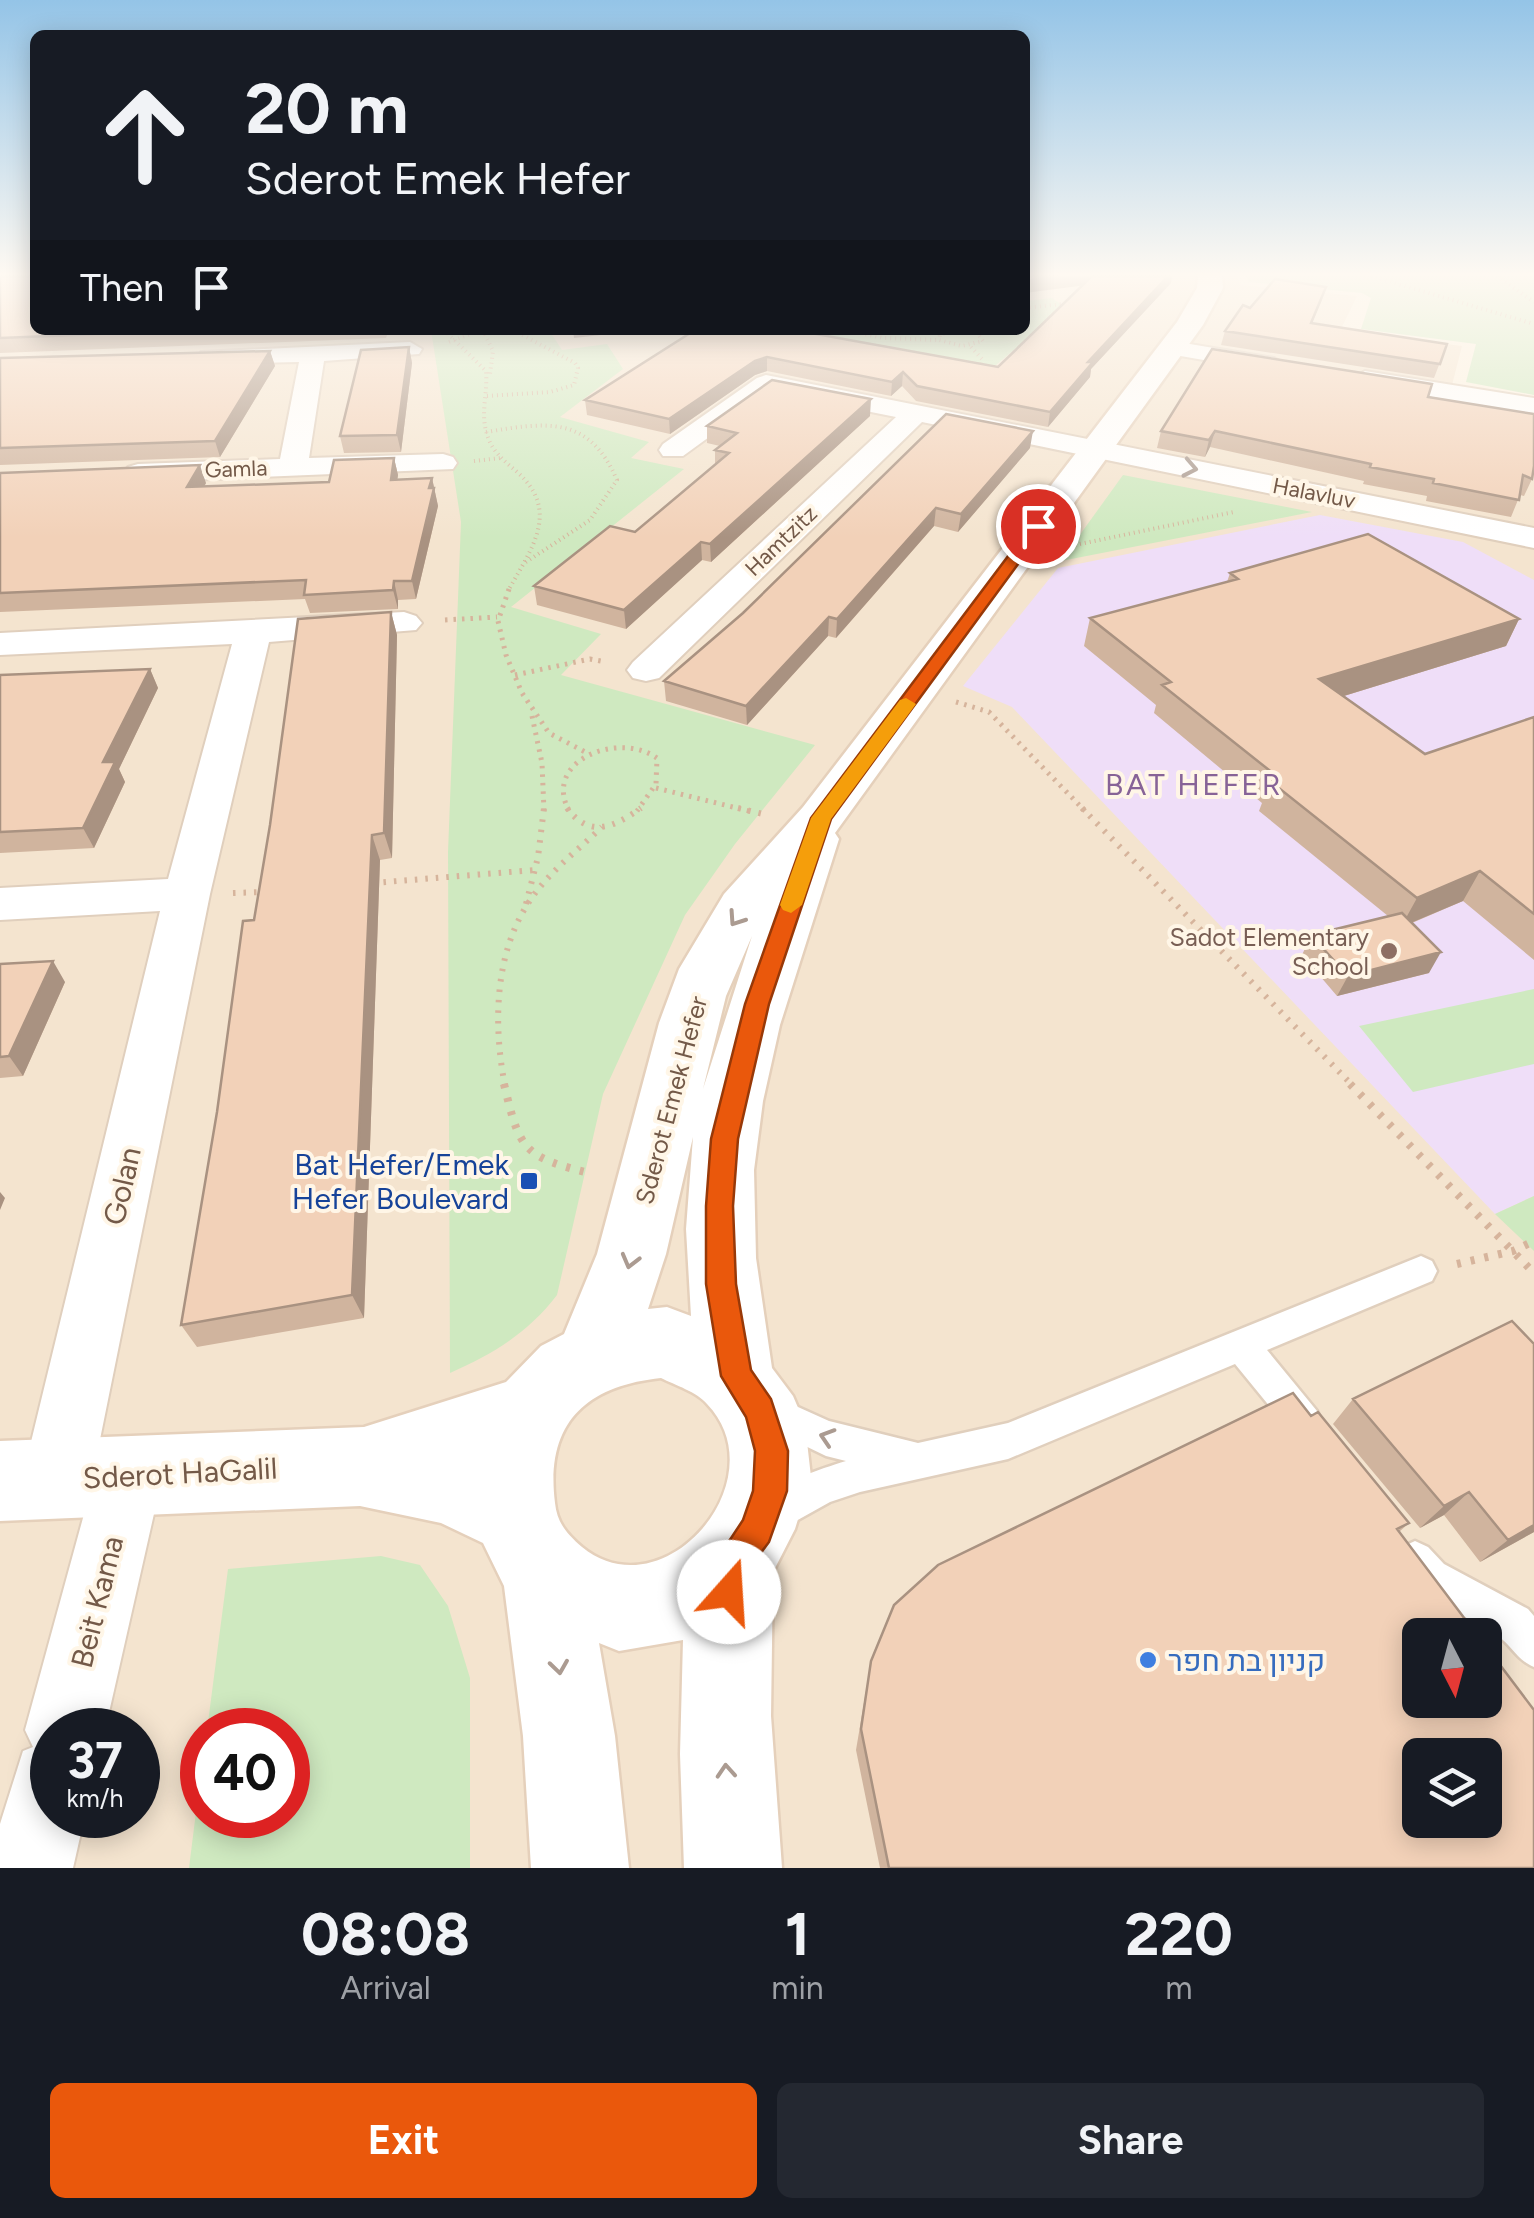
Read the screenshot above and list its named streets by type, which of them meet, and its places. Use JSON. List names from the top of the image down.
{
  "streets": {
    "street": [
      "Gamla",
      "Halavluv",
      "Hamtzitz",
      "Sderot Emek Hefer",
      "Golan",
      "Sderot HaGalil",
      "Beit Kama"
    ]
  },
  "crossings": [
    ["Halavluv", "Hamtzitz"],
    ["Halavluv", "Sderot Emek Hefer"],
    ["Sderot Emek Hefer", "Sderot HaGalil"],
    ["Golan", "Sderot HaGalil"],
    ["Golan", "Beit Kama"],
    ["Sderot HaGalil", "Beit Kama"]
  ],
  "districts": ["BAT HEFER"],
  "places": {
    "other": ["Sadot Elementary School", "קניון בת חפר"],
    "transit": ["Bat Hefer/Emek Hefer Boulevard"]
  },
  "north": "bottom",
  "page": {
    "turn": ["20 m", "Sderot Emek Hefer"],
    "then": "Then",
    "speed": "37 km/h",
    "limit": "40",
    "eta": [
      "08:08",
      "Arrival",
      "1",
      "min",
      "220",
      "m"
    ],
    "buttons": ["Exit", "Share"]
  }
}
